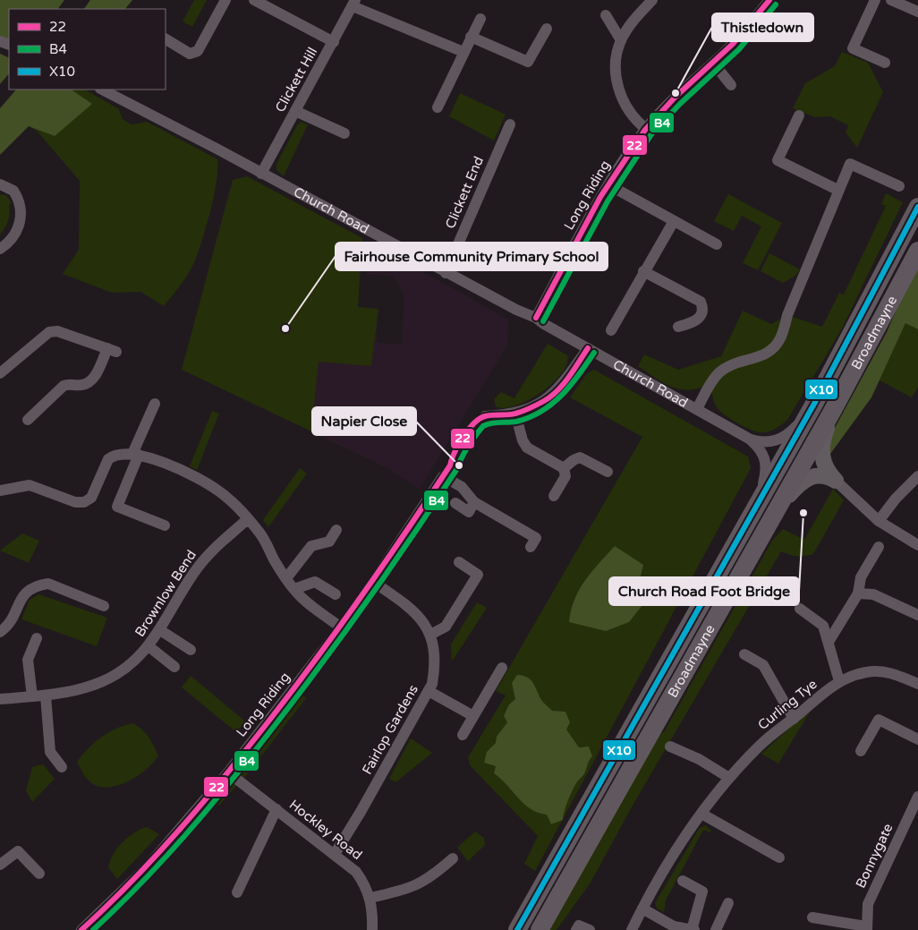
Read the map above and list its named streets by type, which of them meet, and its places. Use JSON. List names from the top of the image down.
{
  "streets": {
    "main road": ["Broadmayne"],
    "street": [
      "Clickett Hill",
      "Clickett End",
      "Long Riding",
      "Church Road",
      "Brownlow Bend",
      "Curling Tye",
      "Fairlop Gardens",
      "Hockley Road",
      "Bonnygate"
    ]
  },
  "crossings": [
    ["Clickett Hill", "Church Road"],
    ["Clickett End", "Church Road"],
    ["Long Riding", "Church Road"],
    ["Long Riding", "Fairlop Gardens"],
    ["Long Riding", "Hockley Road"],
    ["Church Road", "Broadmayne"],
    ["Fairlop Gardens", "Hockley Road"]
  ],
  "places": [
    "Thistledown",
    "Fairhouse Community Primary School",
    "Napier Close",
    "Church Road Foot Bridge"
  ],
  "lines": ["transit line 22", "transit line B4", "transit line X10"],
  "legend": ["22", "B4", "X10"]
}
